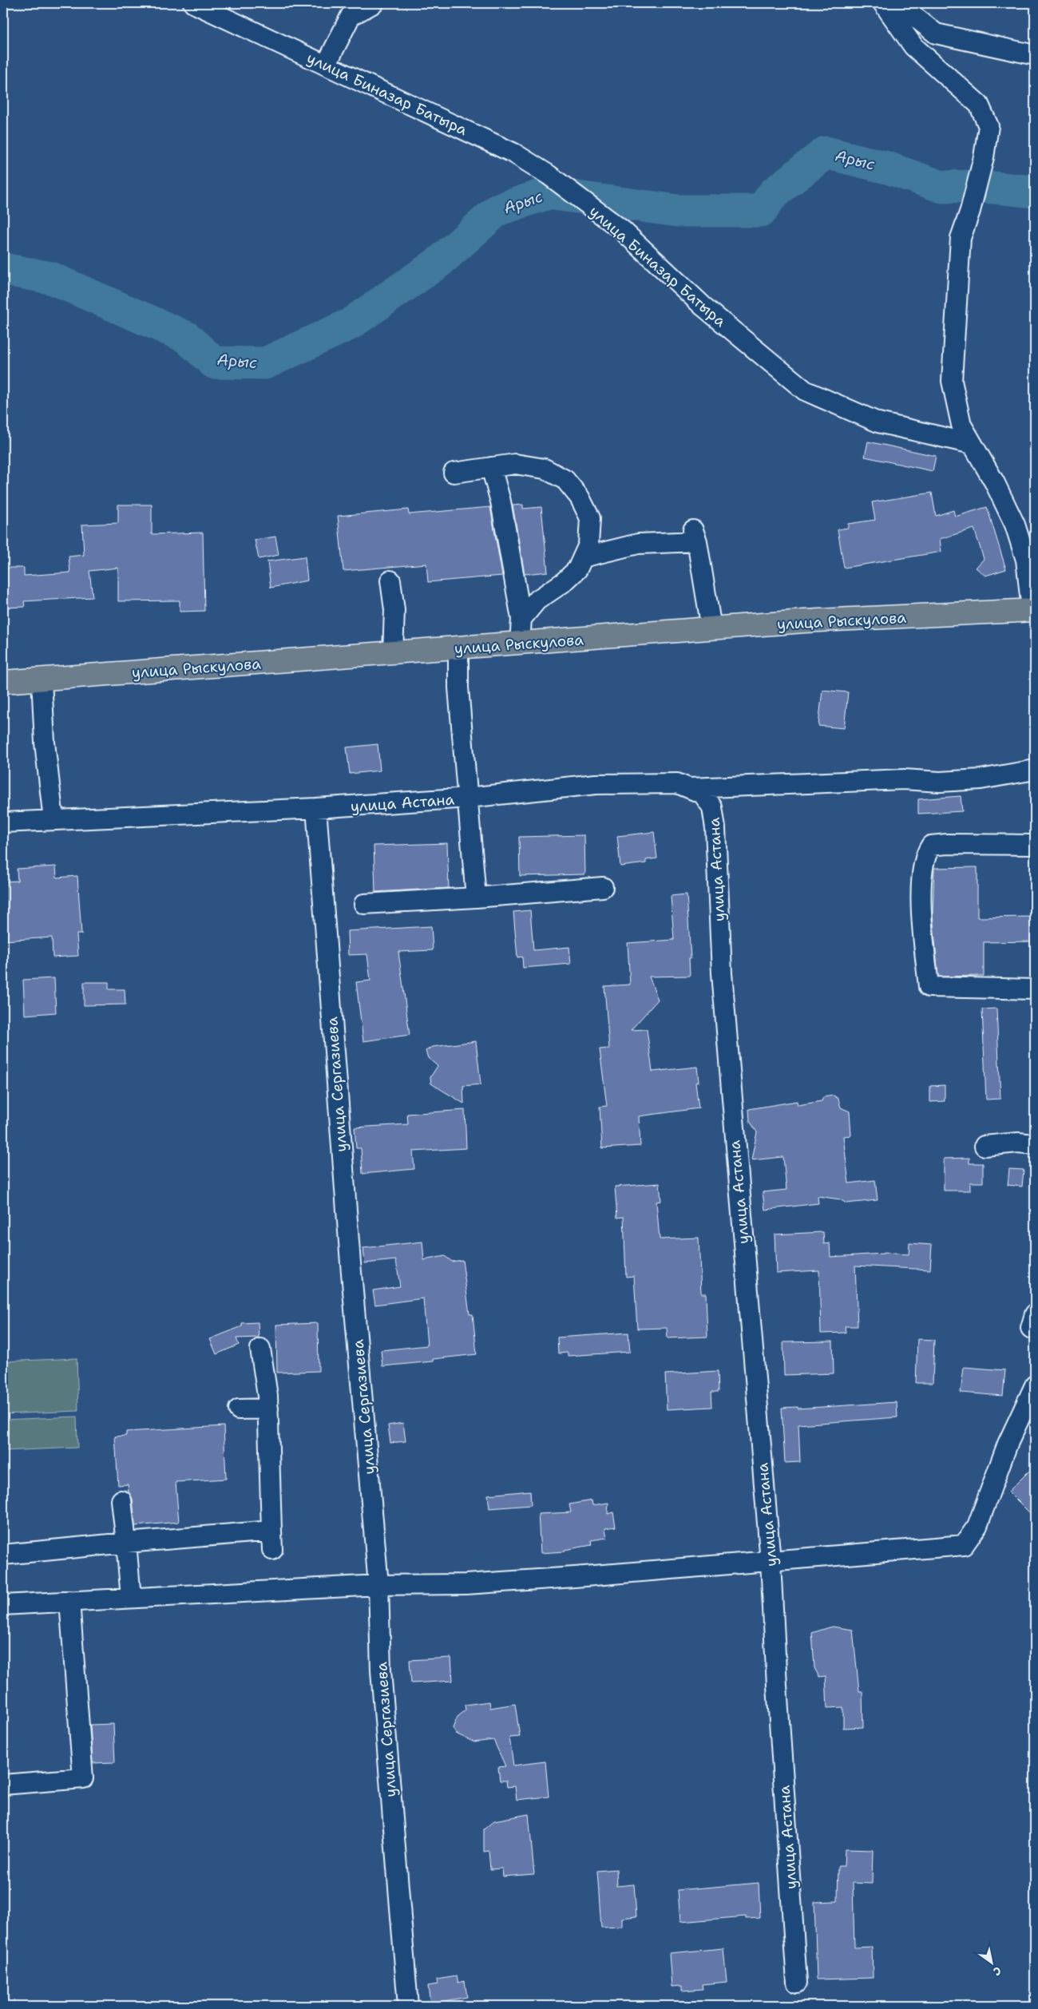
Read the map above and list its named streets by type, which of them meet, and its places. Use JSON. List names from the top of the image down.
{
  "streets": {
    "main road": ["улица Рыскулова"],
    "street": ["улица Биназар Батыра", "улица Астана", "улица Сергазиева"]
  },
  "crossings": [
    ["улица Астана", "улица Сергазиева"]
  ],
  "water": ["Арыс"],
  "north": "bottom right"
}
